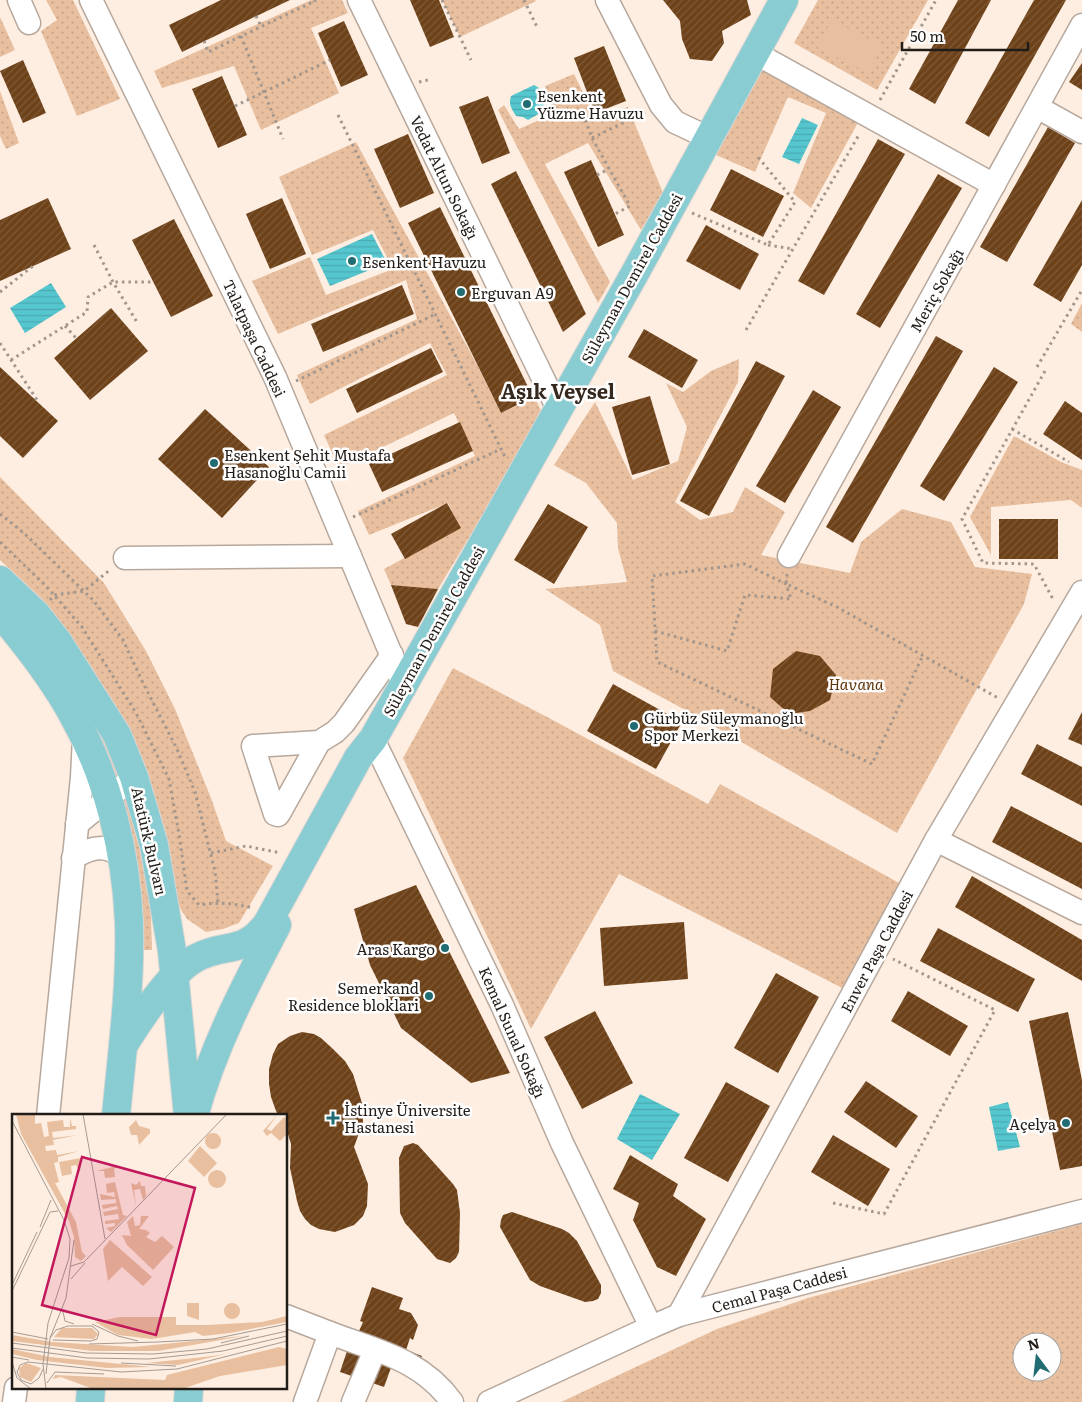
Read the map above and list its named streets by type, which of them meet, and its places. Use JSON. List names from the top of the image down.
{
  "streets": {
    "main road": ["Süleyman Demirel Caddesi", "Atatürk Bulvarı"],
    "street": [
      "Vedat Altun Sokağı",
      "Meriç Sokağı",
      "Talatpaşa Caddesi",
      "Enver Paşa Caddesi",
      "Kemal Sunal Sokağı",
      "Cemal Paşa Caddesi"
    ]
  },
  "crossings": [
    ["Vedat Altun Sokağı", "Süleyman Demirel Caddesi"],
    ["Süleyman Demirel Caddesi", "Talatpaşa Caddesi"],
    ["Süleyman Demirel Caddesi", "Atatürk Bulvarı"],
    ["Süleyman Demirel Caddesi", "Kemal Sunal Sokağı"],
    ["Enver Paşa Caddesi", "Cemal Paşa Caddesi"],
    ["Kemal Sunal Sokağı", "Cemal Paşa Caddesi"]
  ],
  "districts": ["Aşık Veysel"],
  "parks": ["Havana"],
  "places": {
    "other": [
      "Esenkent Yüzme Havuzu",
      "Esenkent Havuzu",
      "Erguvan A9",
      "Esenkent Şehit Mustafa Hasanoğlu Camii",
      "Gürbüz Süleymanoğlu Spor Merkezi",
      "Aras Kargo",
      "Semerkand Residence bloklari",
      "Açelya"
    ],
    "health": ["İstinye Üniversite Hastanesi"]
  },
  "scale_bar": "50 m",
  "north": "top"
}
